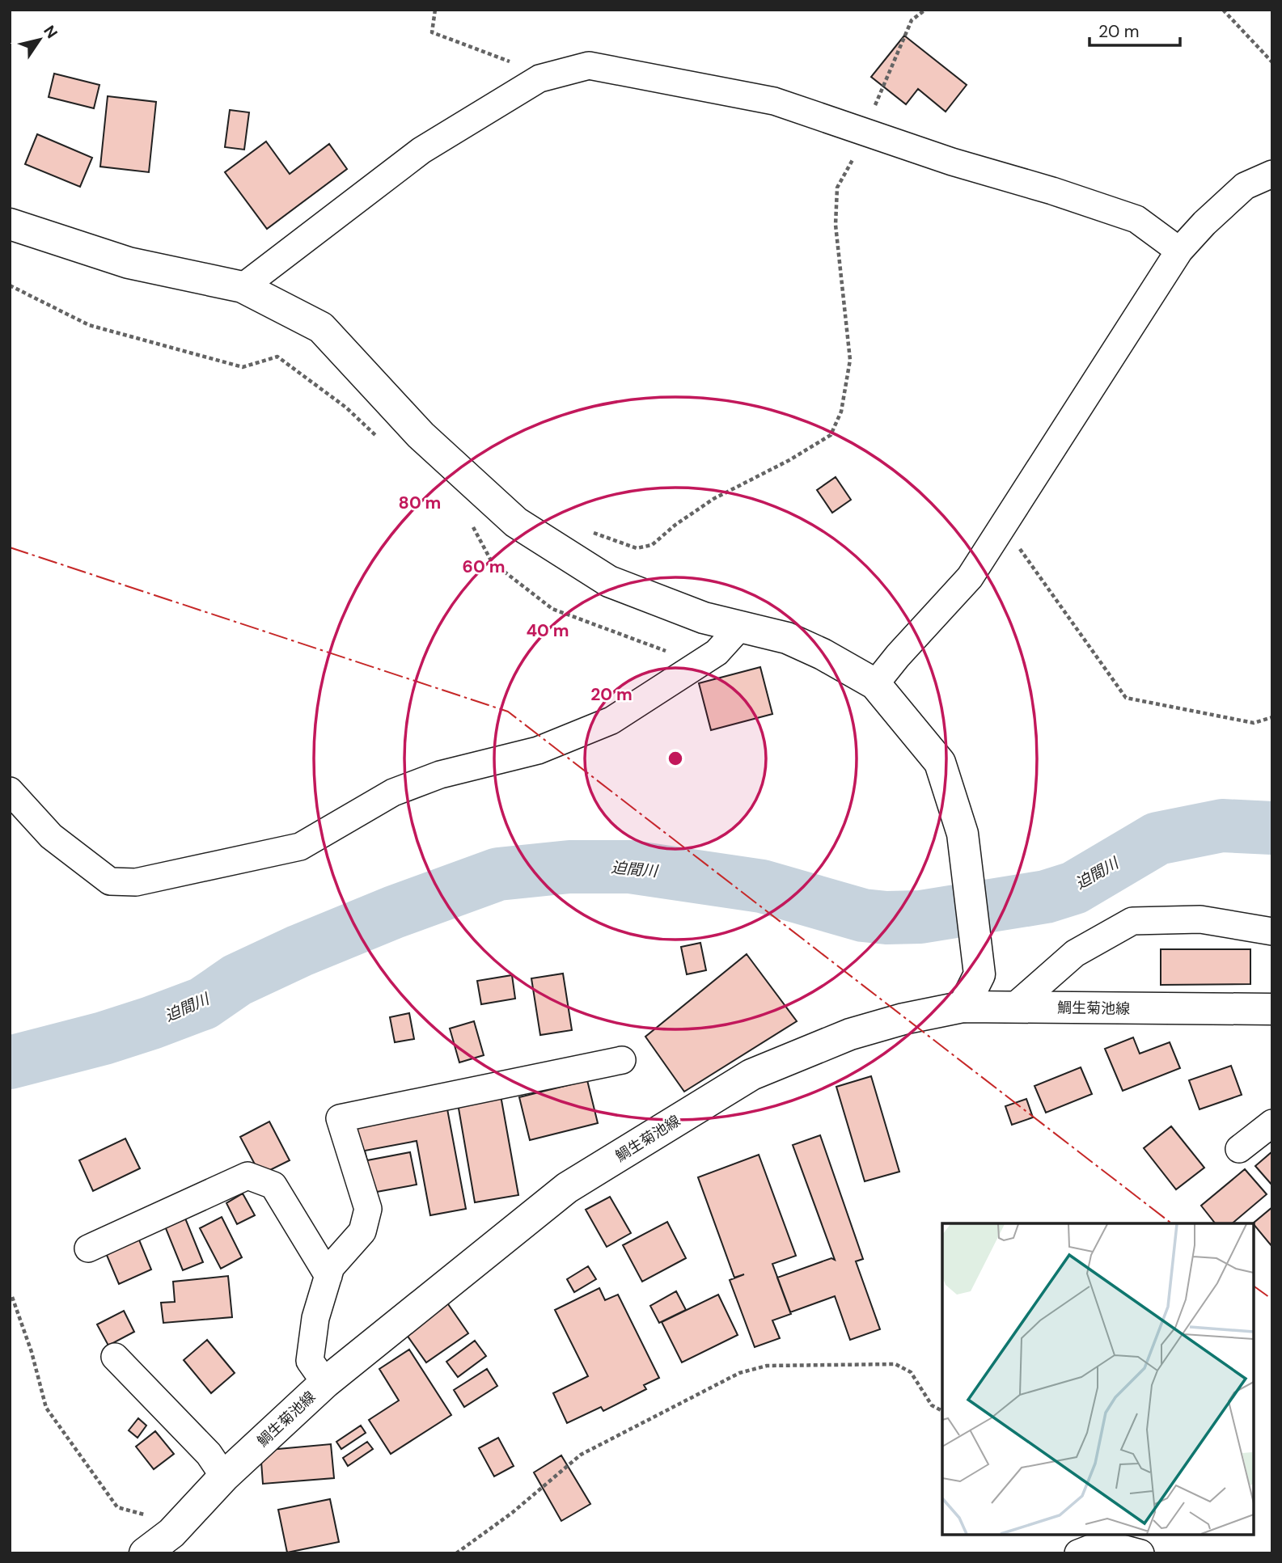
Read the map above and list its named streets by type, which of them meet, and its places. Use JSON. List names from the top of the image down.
{
  "streets": {
    "street": ["鯛生菊池線"]
  },
  "water": ["迫間川"],
  "scale_bar": "20 m",
  "north": "top right",
  "rings": [
    "80 m",
    "60 m",
    "40 m",
    "20 m"
  ]
}
